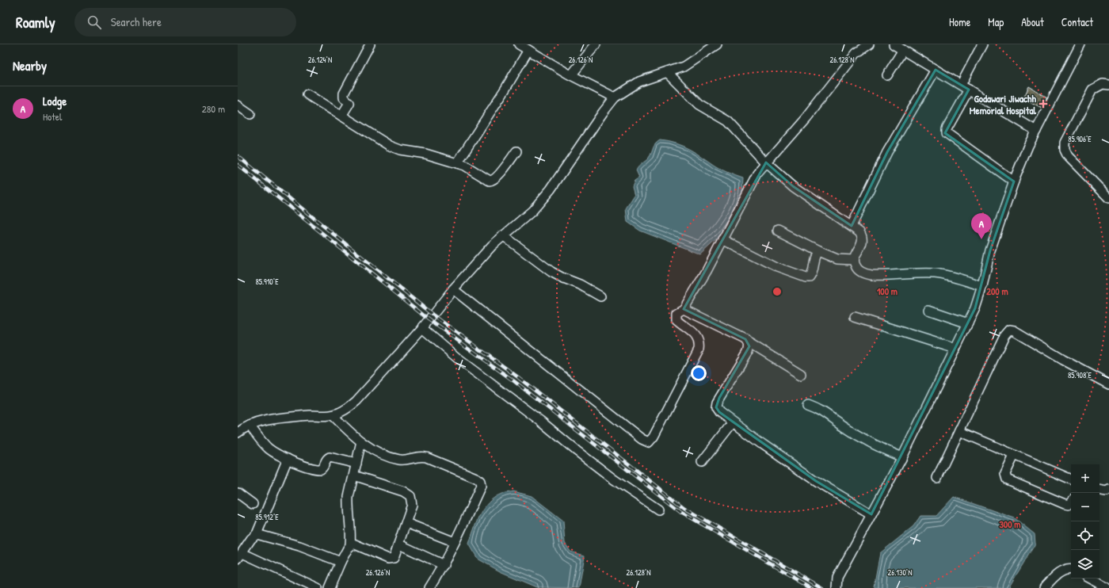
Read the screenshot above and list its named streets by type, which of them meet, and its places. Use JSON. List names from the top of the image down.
{
  "places": {
    "health": ["Godawari Jiwachh Memorial Hospital"]
  },
  "page": {
    "header": "Roamly",
    "search": "Search here",
    "nav": [
      "Home",
      "Map",
      "About",
      "Contact"
    ],
    "heading": "Nearby",
    "list": [
      {
        "mark": "A",
        "name": "Lodge",
        "note": "Hotel",
        "value": "280 m"
      }
    ],
    "pins": "A",
    "map_buttons": ["+", "−"]
  },
  "coordinates": [
    "26.124°N",
    "26.126°N",
    "26.128°N",
    "85.906°E",
    "85.910°E",
    "85.908°E",
    "85.912°E",
    "26.130°N"
  ],
  "rings": ["100 m", "200 m", "300 m"]
}
